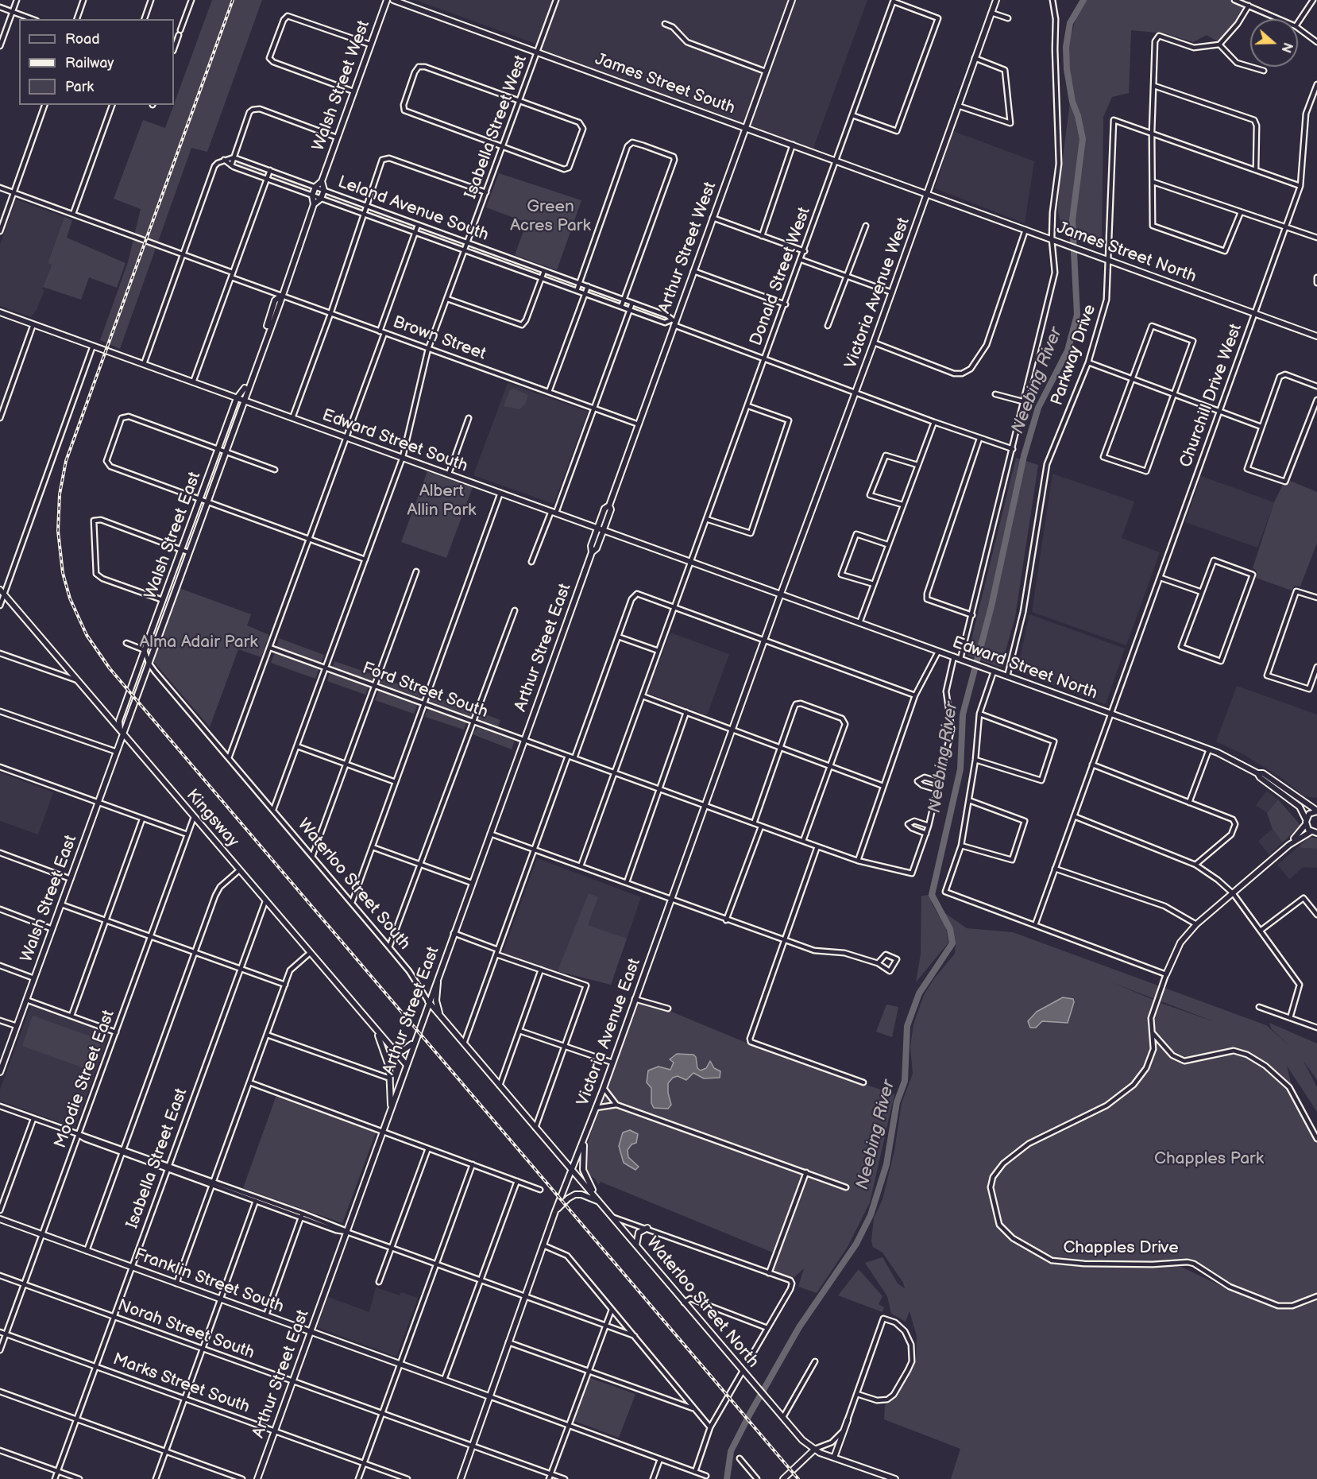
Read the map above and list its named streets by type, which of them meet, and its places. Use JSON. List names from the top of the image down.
{
  "streets": {
    "street": [
      "James Street South",
      "Walsh Street West",
      "Isabella Street West",
      "Leland Avenue South",
      "Arthur Street West",
      "James Street North",
      "Donald Street West",
      "Victoria Avenue West",
      "Brown Street",
      "Parkway Drive",
      "Churchill Drive West",
      "Edward Street South",
      "Walsh Street East",
      "Arthur Street East",
      "Edward Street North",
      "Ford Street South",
      "Kingsway",
      "Waterloo Street South",
      "Victoria Avenue East",
      "Moodie Street East",
      "Isabella Street East",
      "Chapples Drive",
      "Franklin Street South",
      "Waterloo Street North",
      "Norah Street South",
      "Marks Street South"
    ]
  },
  "crossings": [
    ["James Street South", "Isabella Street West"],
    ["James Street South", "Arthur Street West"],
    ["James Street South", "James Street North"],
    ["James Street South", "Donald Street West"],
    ["James Street South", "Victoria Avenue West"],
    ["Isabella Street West", "Leland Avenue South"],
    ["Isabella Street West", "Brown Street"],
    ["Isabella Street West", "Edward Street South"],
    ["Leland Avenue South", "Arthur Street West"],
    ["Leland Avenue South", "Donald Street West"],
    ["Leland Avenue South", "Victoria Avenue West"],
    ["Arthur Street West", "Brown Street"],
    ["Arthur Street West", "Edward Street South"],
    ["Arthur Street West", "Arthur Street East"],
    ["James Street North", "Victoria Avenue West"],
    ["James Street North", "Parkway Drive"],
    ["James Street North", "Churchill Drive West"],
    ["Donald Street West", "Edward Street South"],
    ["Donald Street West", "Ford Street South"],
    ["Victoria Avenue West", "Edward Street South"],
    ["Victoria Avenue West", "Edward Street North"],
    ["Victoria Avenue West", "Victoria Avenue East"],
    ["Parkway Drive", "Churchill Drive West"],
    ["Parkway Drive", "Edward Street North"],
    ["Churchill Drive West", "Edward Street North"],
    ["Edward Street South", "Walsh Street East"],
    ["Edward Street South", "Arthur Street East"],
    ["Edward Street South", "Edward Street North"],
    ["Edward Street South", "Victoria Avenue East"],
    ["Walsh Street East", "Kingsway"],
    ["Walsh Street East", "Waterloo Street South"],
    ["Arthur Street East", "Ford Street South"],
    ["Arthur Street East", "Kingsway"],
    ["Arthur Street East", "Waterloo Street South"],
    ["Arthur Street East", "Franklin Street South"],
    ["Arthur Street East", "Norah Street South"],
    ["Arthur Street East", "Marks Street South"],
    ["Edward Street North", "Victoria Avenue East"],
    ["Ford Street South", "Victoria Avenue East"],
    ["Kingsway", "Moodie Street East"],
    ["Kingsway", "Isabella Street East"],
    ["Waterloo Street South", "Victoria Avenue East"],
    ["Waterloo Street South", "Waterloo Street North"],
    ["Victoria Avenue East", "Franklin Street South"],
    ["Victoria Avenue East", "Waterloo Street North"],
    ["Victoria Avenue East", "Norah Street South"],
    ["Moodie Street East", "Franklin Street South"],
    ["Moodie Street East", "Norah Street South"],
    ["Moodie Street East", "Marks Street South"],
    ["Isabella Street East", "Franklin Street South"],
    ["Isabella Street East", "Norah Street South"],
    ["Isabella Street East", "Marks Street South"]
  ],
  "water": ["Neebing River"],
  "parks": [
    "Green Acres Park",
    "Albert Allin Park",
    "Alma Adair Park",
    "Chapples Park"
  ],
  "legend": ["Road", "Railway", "Park"],
  "north": "right"
}
